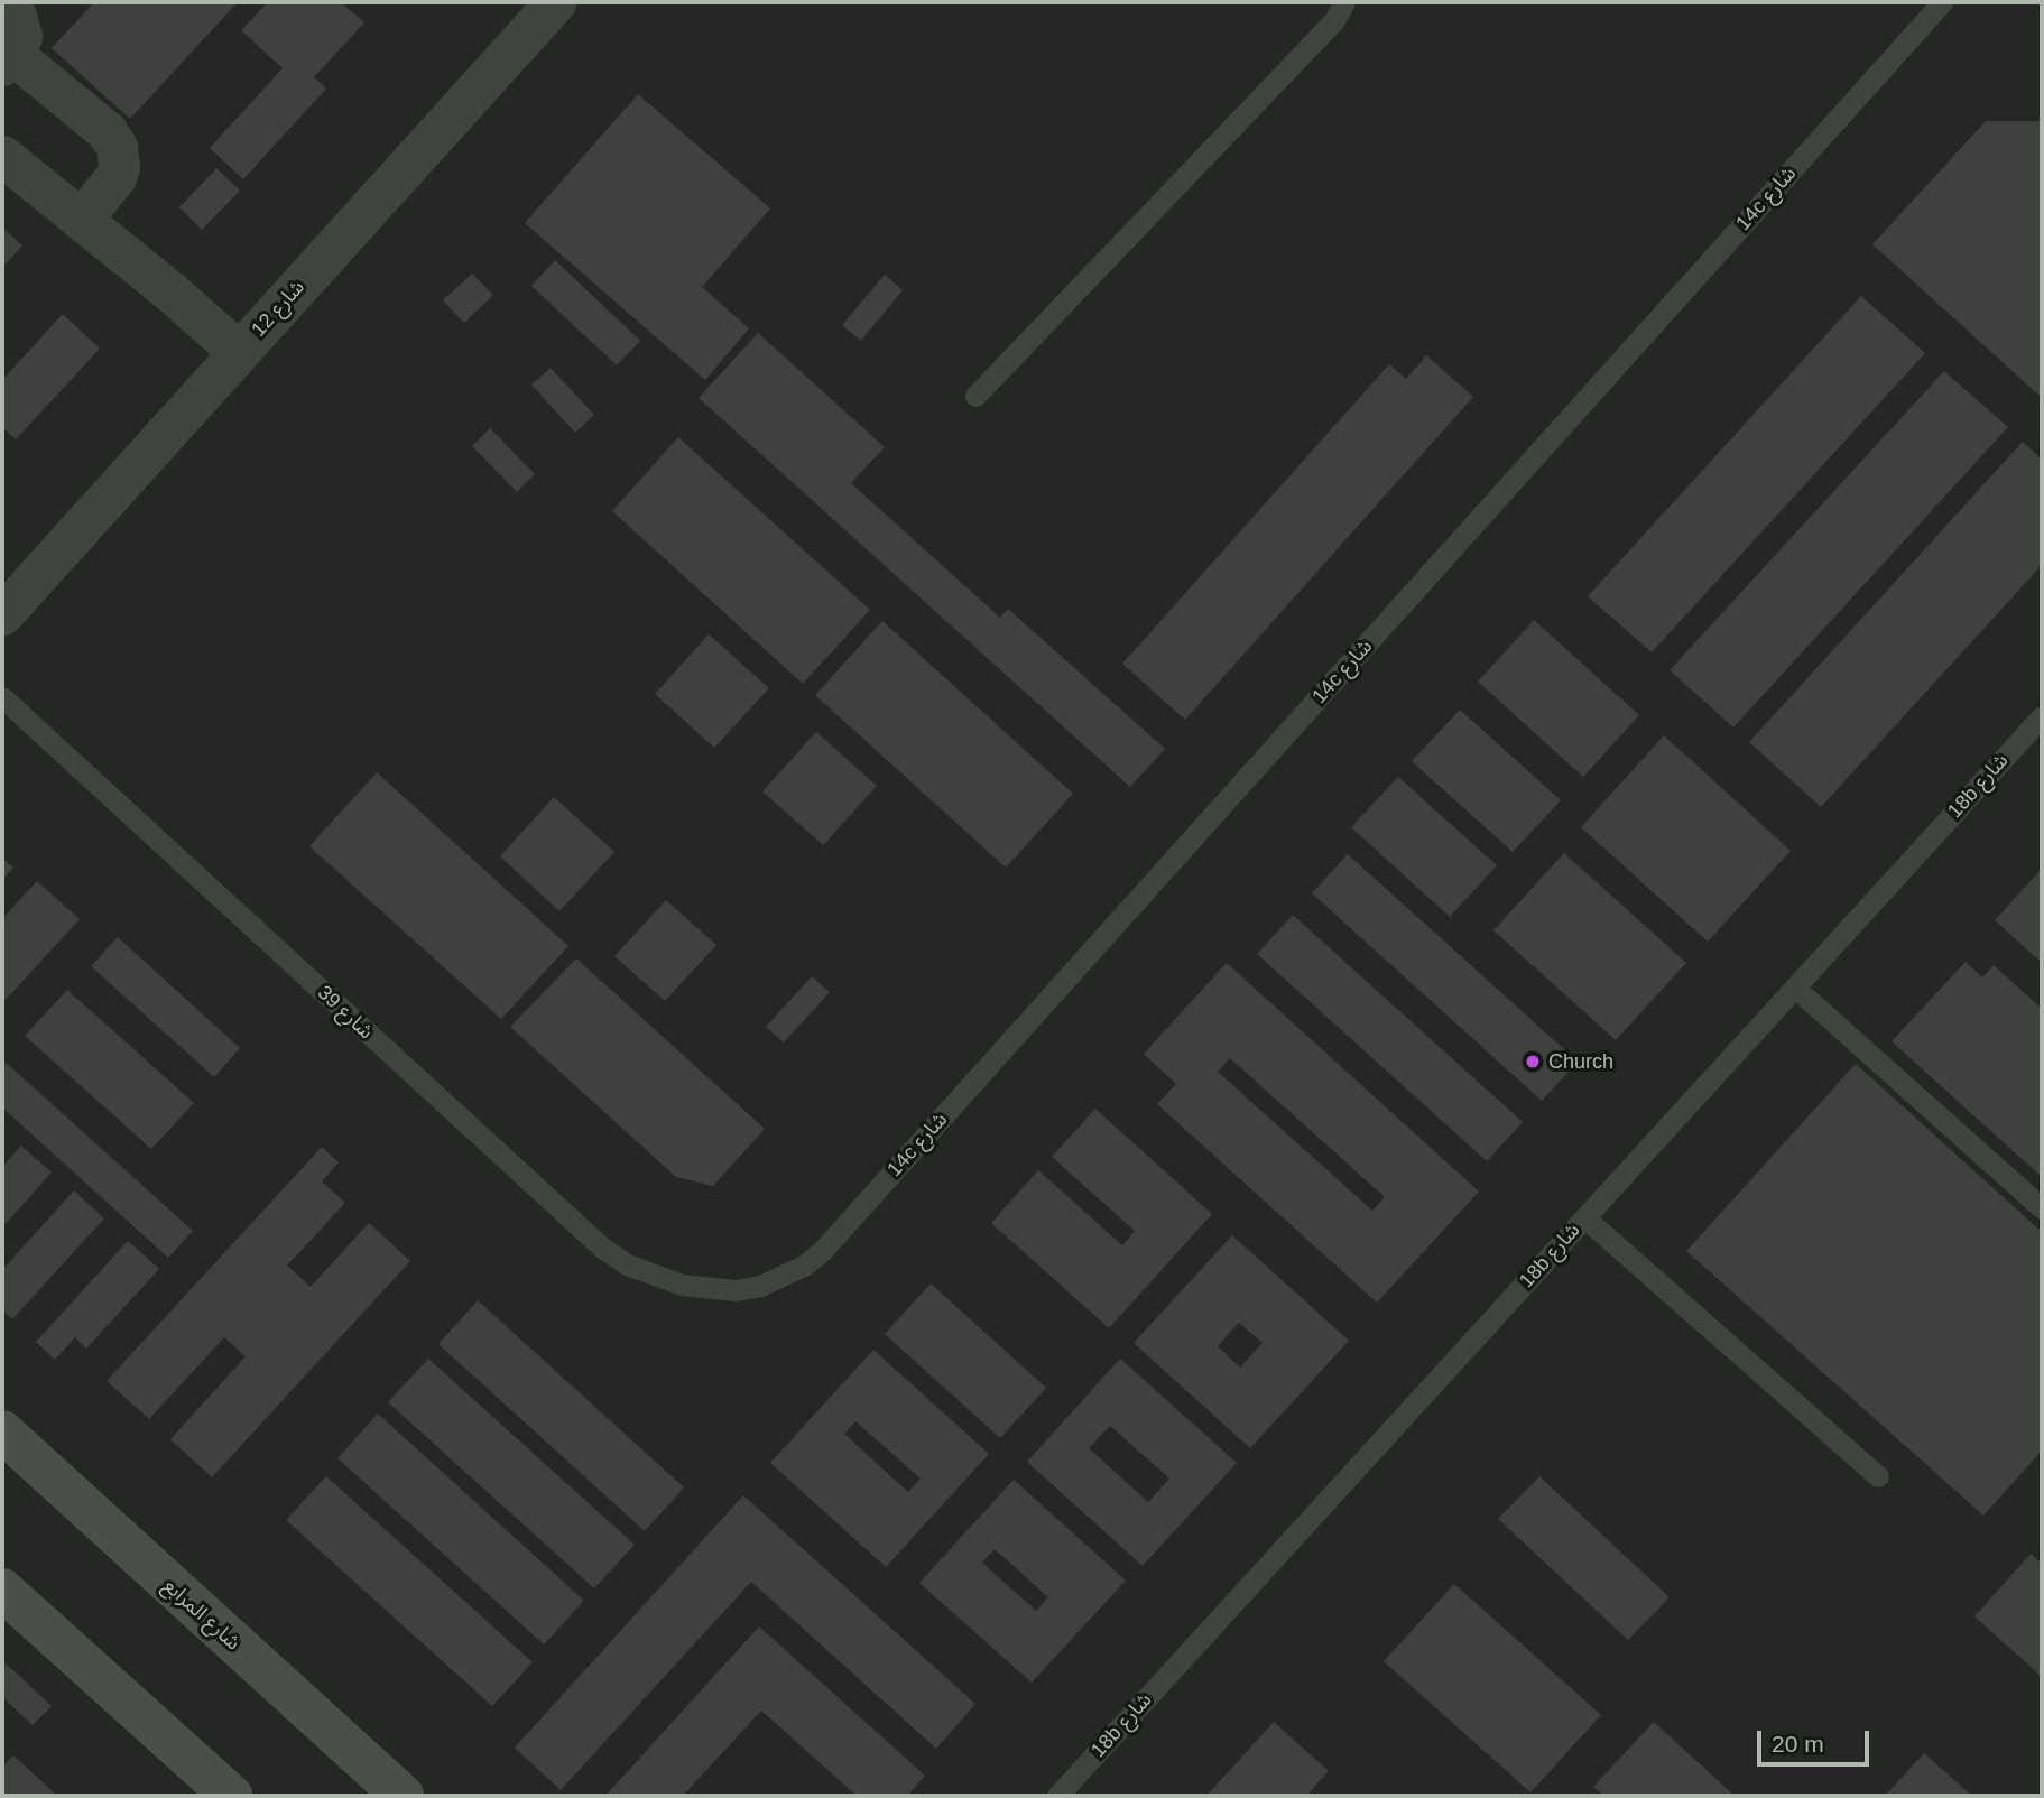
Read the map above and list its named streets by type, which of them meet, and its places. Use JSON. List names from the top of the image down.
{
  "streets": {
    "main road": ["شارع المرابع"],
    "street": ["شارع 12"],
    "lane": ["14c شارع", "18b شارع", "شارع 39"]
  },
  "crossings": [
    ["14c شارع", "شارع 39"]
  ],
  "places": ["Church"],
  "scale_bar": "20 m"
}
